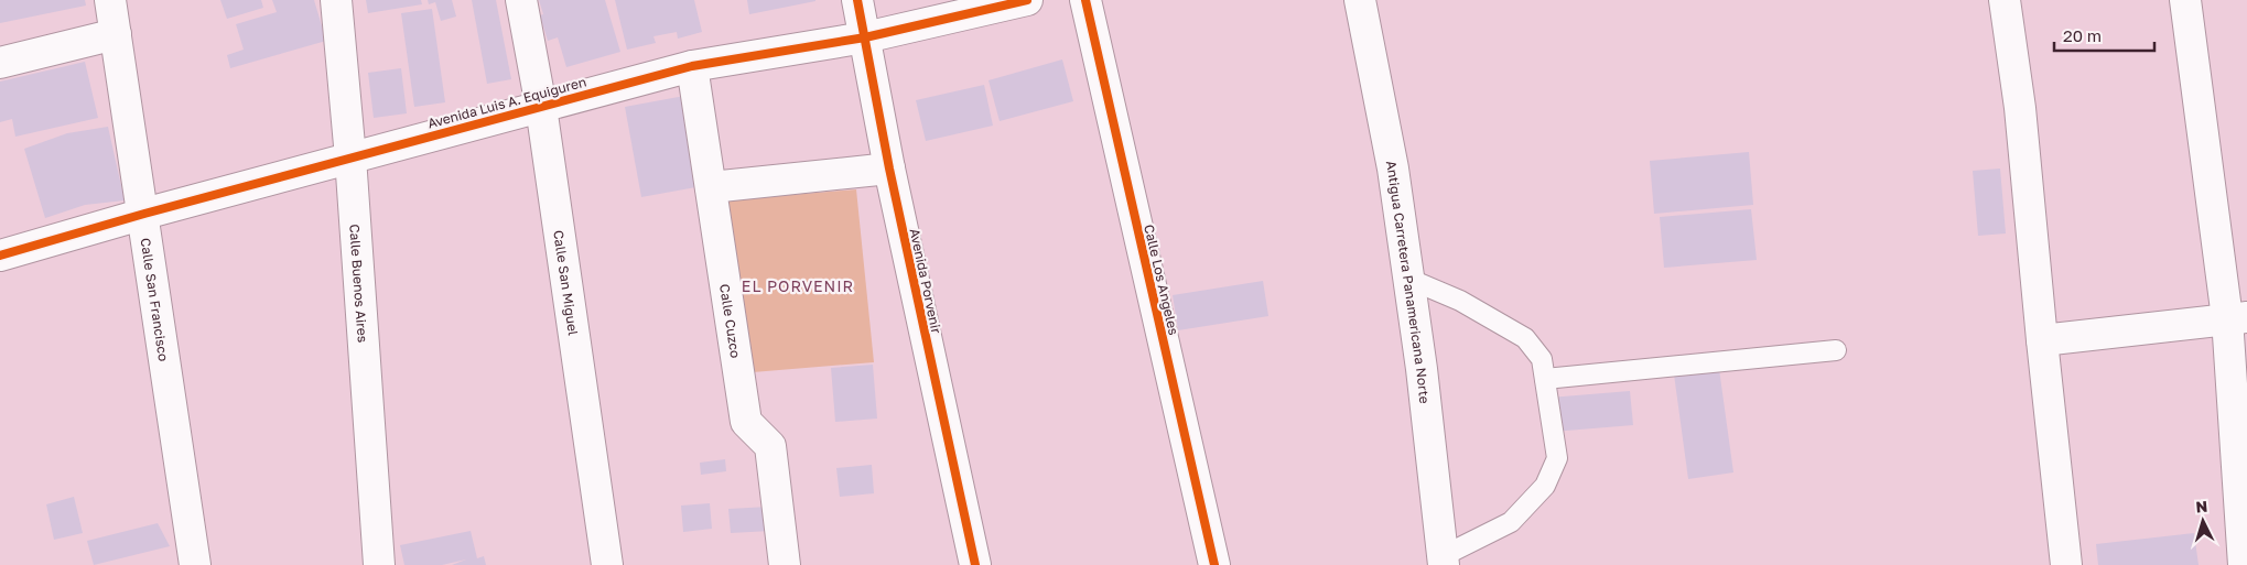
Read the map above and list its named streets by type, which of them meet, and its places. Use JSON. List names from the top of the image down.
{
  "streets": {
    "street": [
      "Avenida Luis A. Equiguren",
      "Calle Los Angeles",
      "Avenida Porvenir",
      "Calle Buenos Aires",
      "Calle San Miguel",
      "Antigua Carretera Panamericana Norte",
      "Calle San Francisco",
      "Calle Cuzco"
    ]
  },
  "crossings": [
    ["Avenida Luis A. Equiguren", "Avenida Porvenir"],
    ["Avenida Luis A. Equiguren", "Calle Buenos Aires"],
    ["Avenida Luis A. Equiguren", "Calle San Miguel"],
    ["Avenida Luis A. Equiguren", "Calle San Francisco"],
    ["Avenida Luis A. Equiguren", "Calle Cuzco"]
  ],
  "districts": ["EL PORVENIR"],
  "scale_bar": "20 m",
  "north": "top"
}
